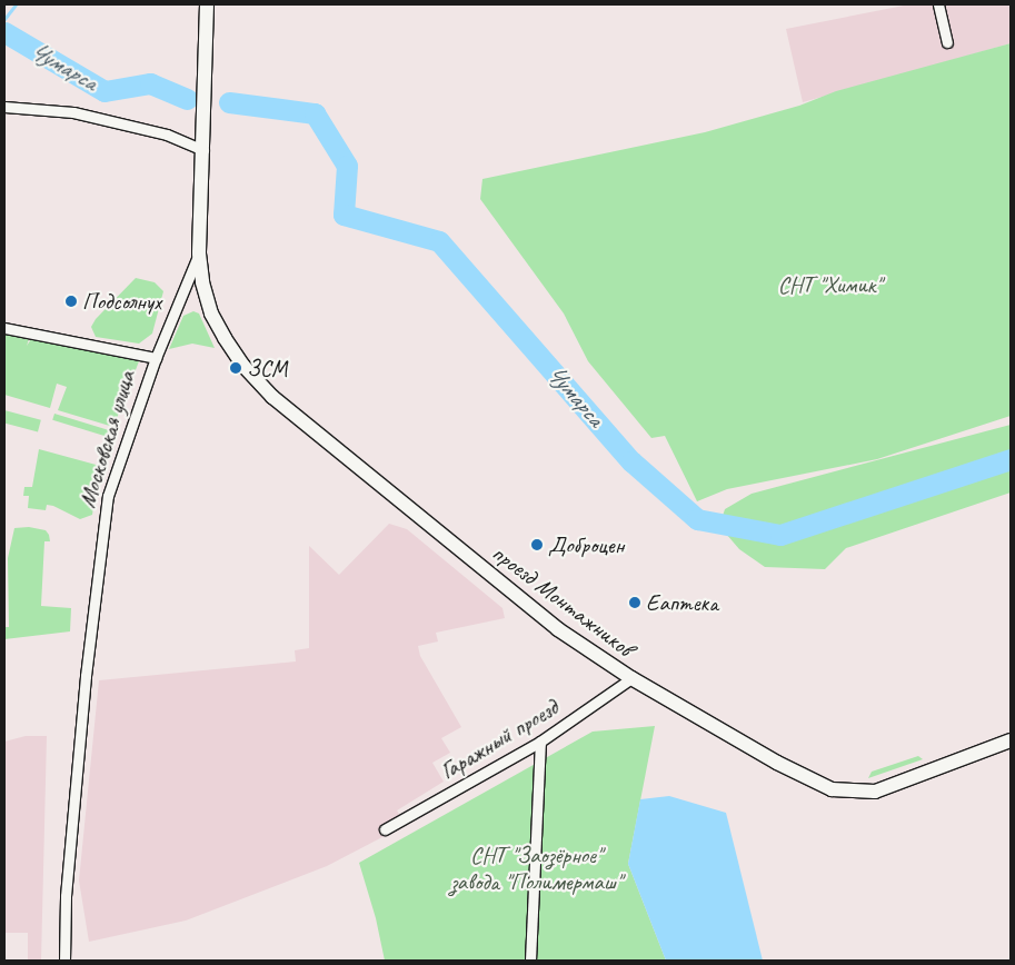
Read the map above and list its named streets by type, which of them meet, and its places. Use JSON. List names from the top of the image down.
{
  "streets": {
    "main road": ["Московская улица", "проезд Монтажников"],
    "street": ["Гаражный проезд"]
  },
  "crossings": [
    ["Московская улица", "проезд Монтажников"],
    ["проезд Монтажников", "Гаражный проезд"]
  ],
  "water": ["Чумарса"],
  "parks": ["СНТ \"Химик\"", "СНТ \"Заозёрное\" завода \"Полимермаш\""],
  "places": [
    "Подсолнух",
    "ЗСМ",
    "Доброцен",
    "Еаптека"
  ]
}
